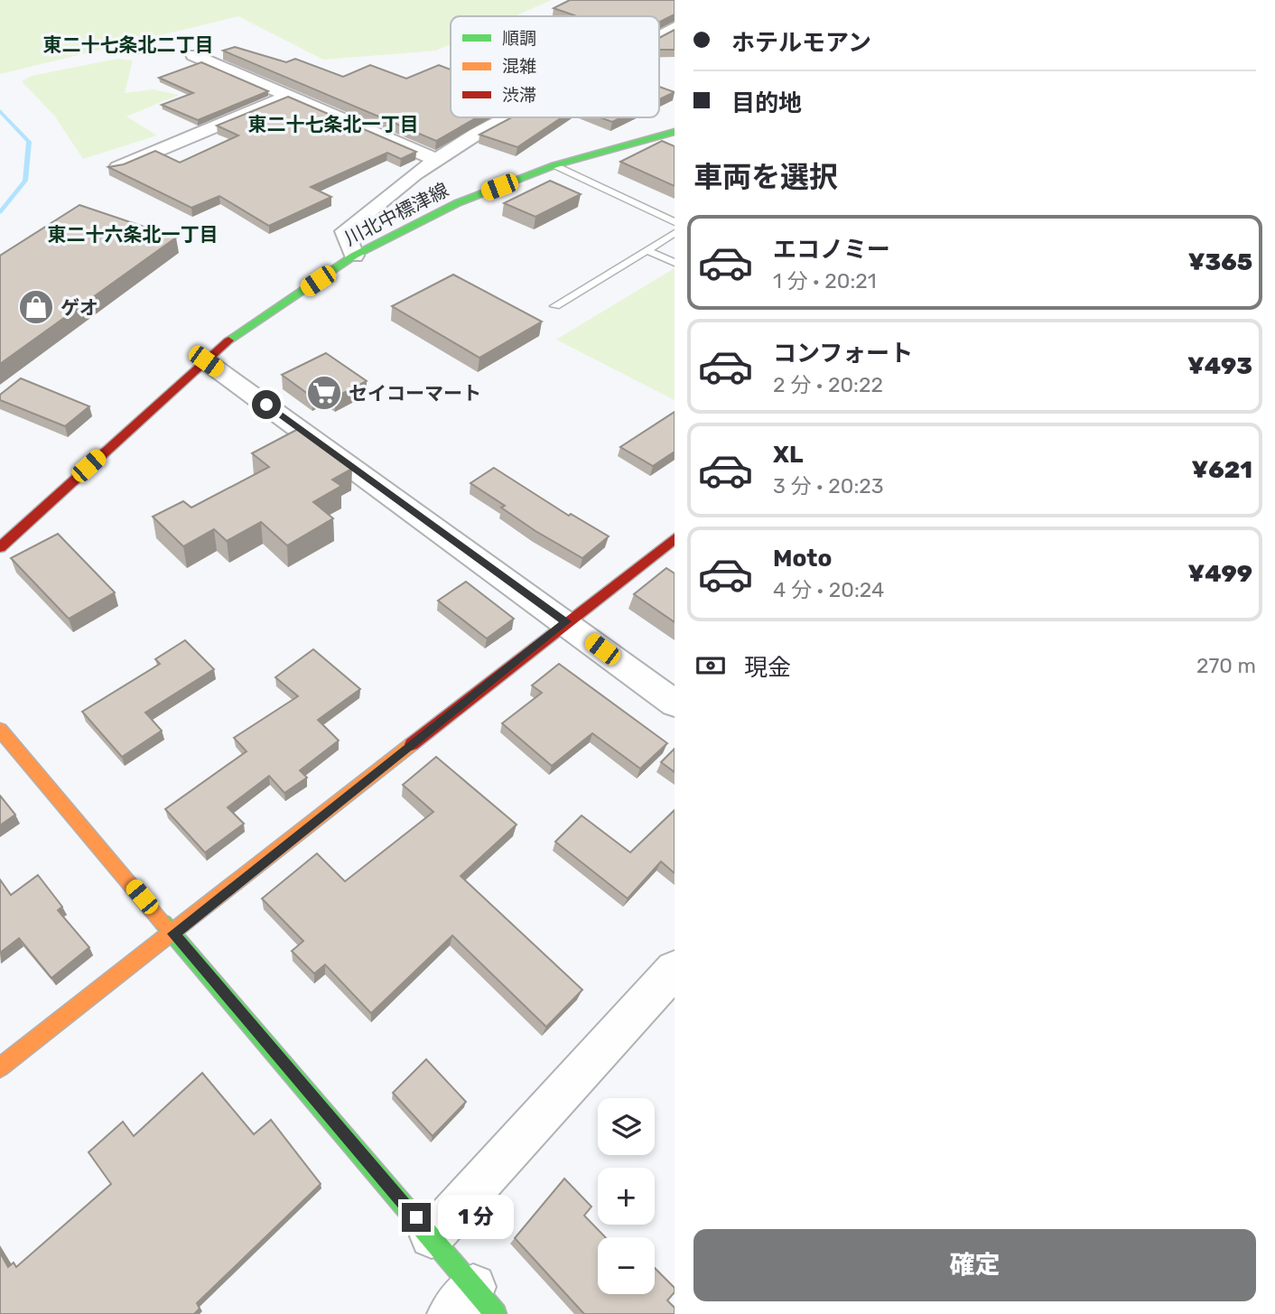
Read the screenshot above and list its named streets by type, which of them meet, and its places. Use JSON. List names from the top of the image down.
{
  "streets": {
    "street": ["川北中標津線"]
  },
  "districts": ["東二十七条北二丁目", "東二十七条北一丁目", "東二十六条北一丁目"],
  "places": {
    "shop": ["ゲオ"],
    "supermarket": ["セイコーマート"]
  },
  "legend": ["順調", "混雑", "渋滞"],
  "page": {
    "banner": ["ホテルモアン", "目的地"],
    "heading": "車両を選択",
    "list": [
      {
        "name": "エコノミー",
        "note": "1 分 · 20:21",
        "value": "¥365"
      },
      {
        "name": "コンフォート",
        "note": "2 分 · 20:22",
        "value": "¥493"
      },
      {
        "name": "XL",
        "note": "3 分 · 20:23",
        "value": "¥621"
      },
      {
        "name": "Moto",
        "note": "4 分 · 20:24",
        "value": "¥499"
      }
    ],
    "pay": ["現金", "270 m"],
    "map_buttons": ["+", "−"],
    "bubble": "1 分",
    "buttons": "確定"
  }
}
